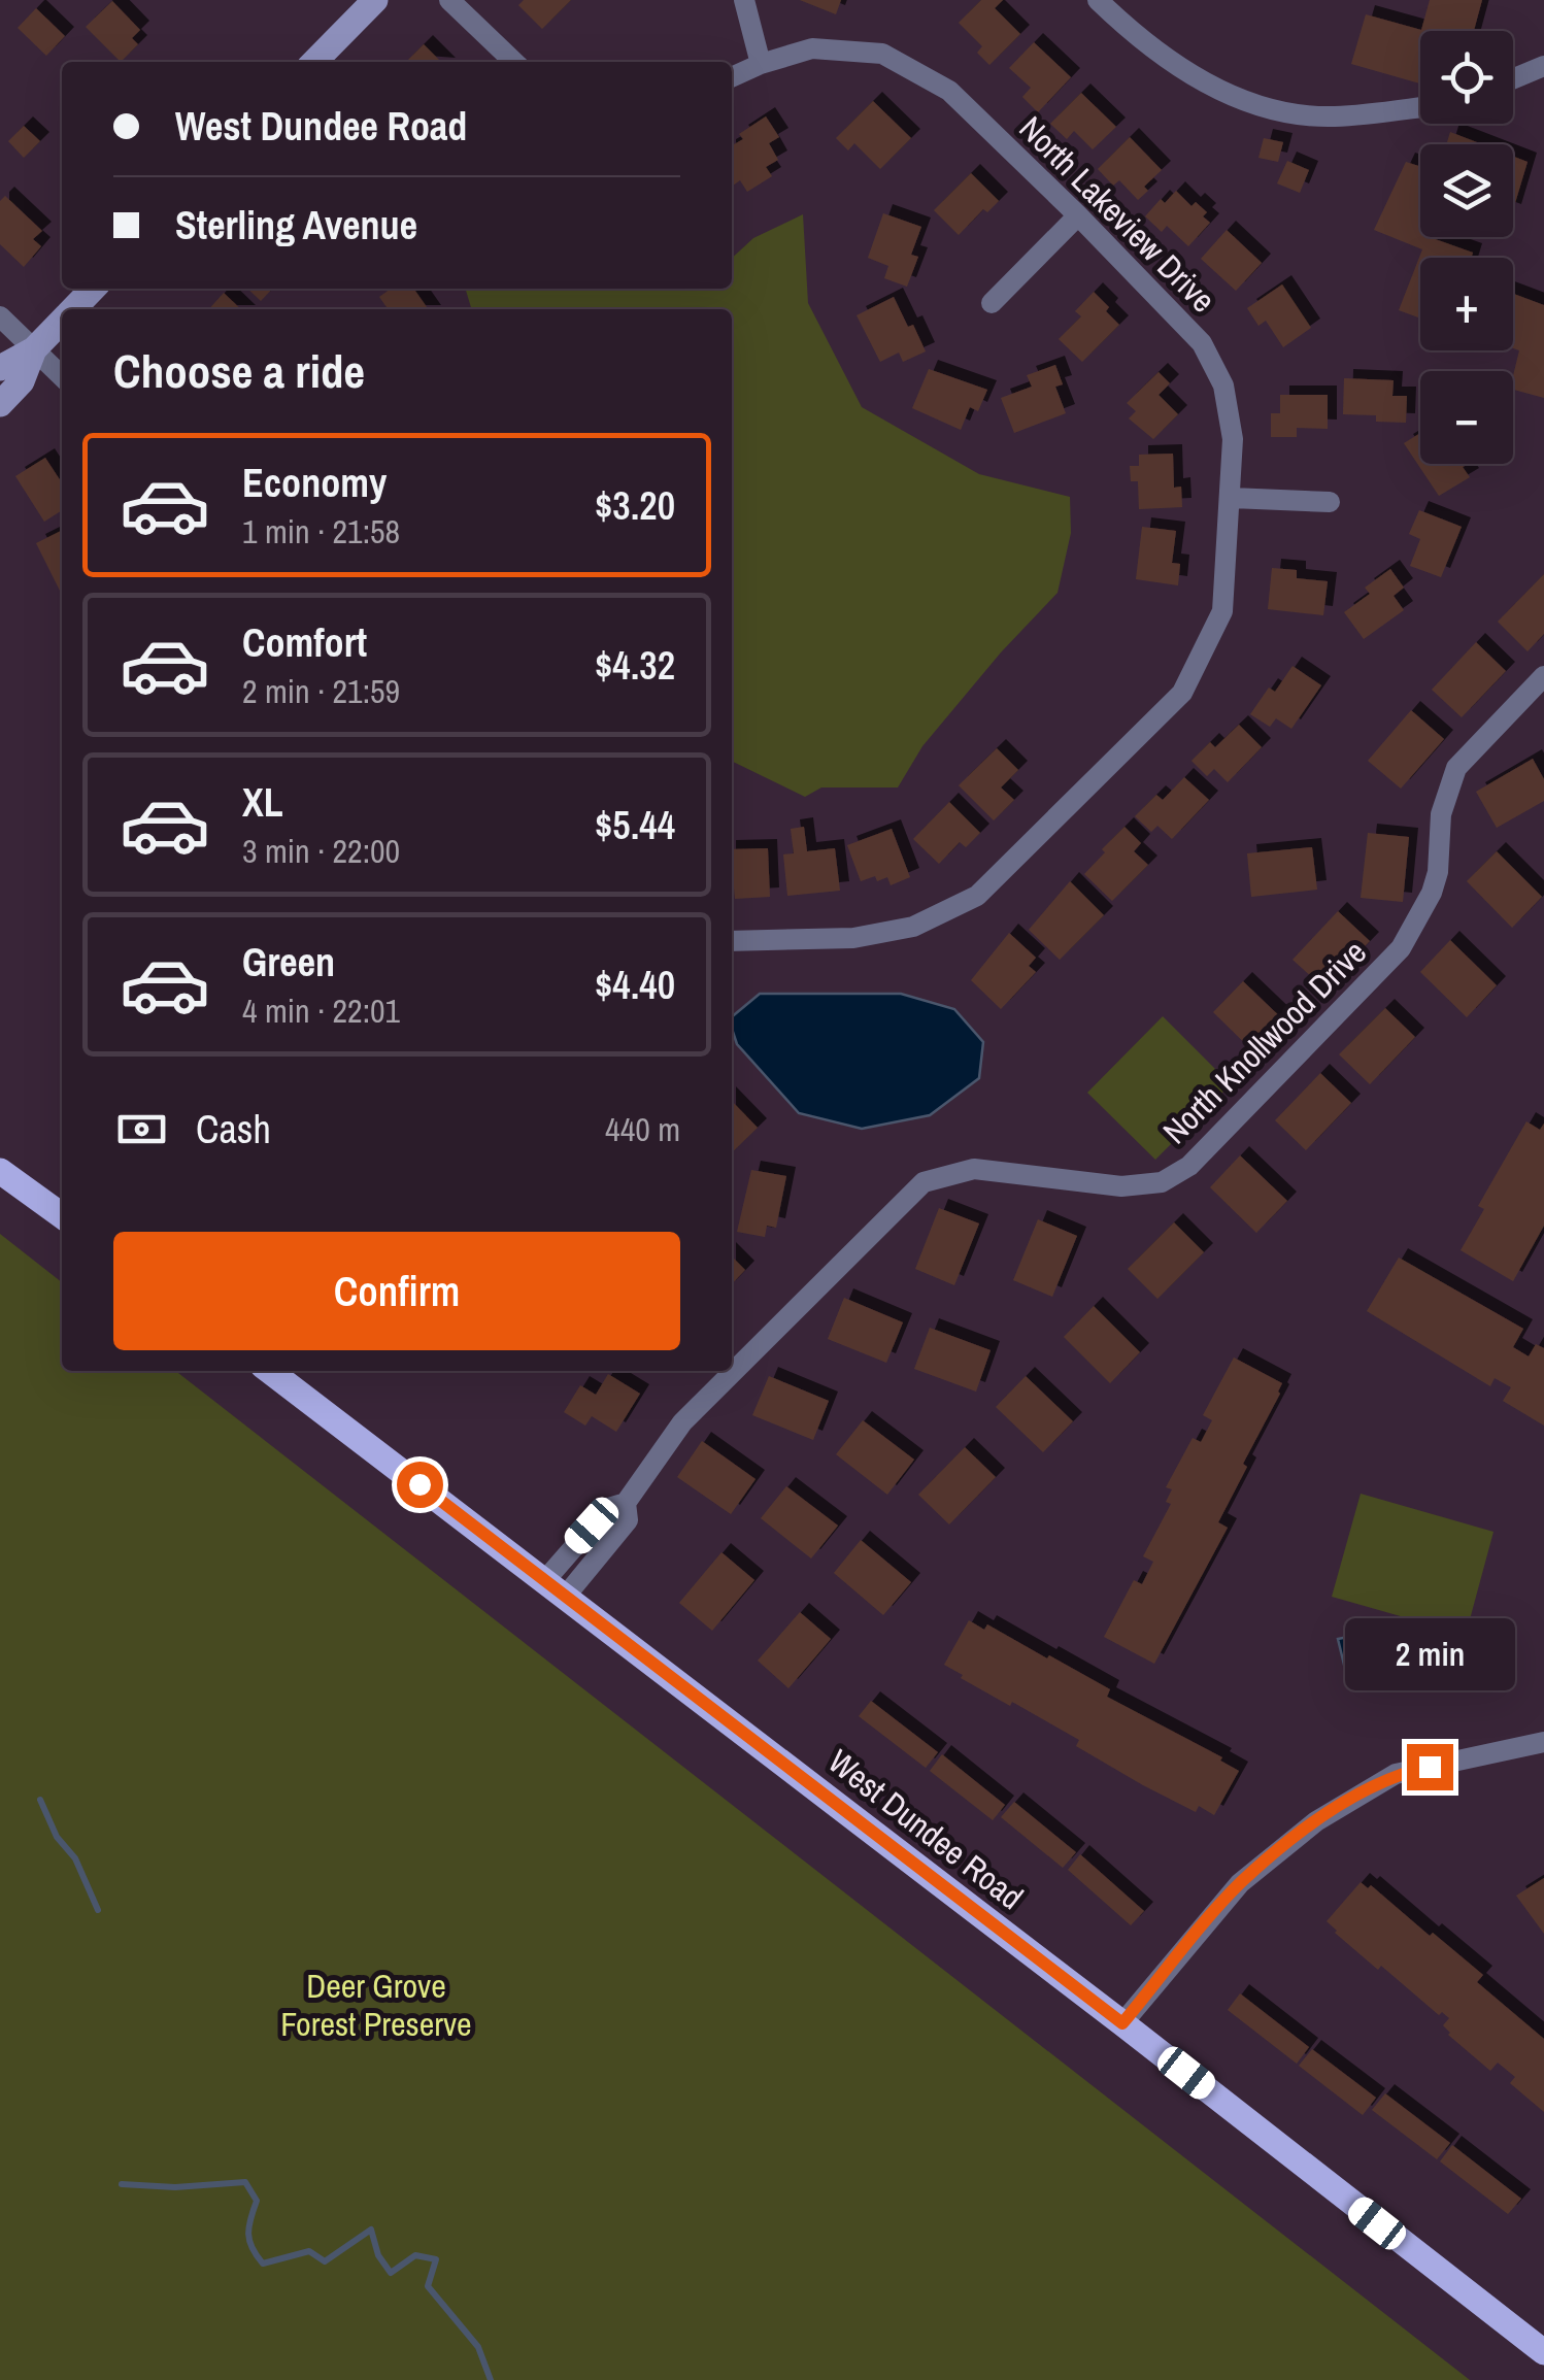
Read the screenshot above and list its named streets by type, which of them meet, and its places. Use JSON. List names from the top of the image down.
{
  "streets": {
    "main road": ["West Dundee Road"],
    "street": ["North Lakeview Drive", "North Knollwood Drive"]
  },
  "crossings": [
    ["North Knollwood Drive", "West Dundee Road"]
  ],
  "parks": ["Deer Grove Forest Preserve"],
  "page": {
    "map_buttons": ["+", "−"],
    "banner": ["West Dundee Road", "Sterling Avenue"],
    "heading": "Choose a ride",
    "list": [
      {
        "name": "Economy",
        "note": "1 min · 21:58",
        "value": "$3.20"
      },
      {
        "name": "Comfort",
        "note": "2 min · 21:59",
        "value": "$4.32"
      },
      {
        "name": "XL",
        "note": "3 min · 22:00",
        "value": "$5.44"
      },
      {
        "name": "Green",
        "note": "4 min · 22:01",
        "value": "$4.40"
      }
    ],
    "pay": ["Cash", "440 m"],
    "buttons": "Confirm",
    "bubble": "2 min"
  }
}
